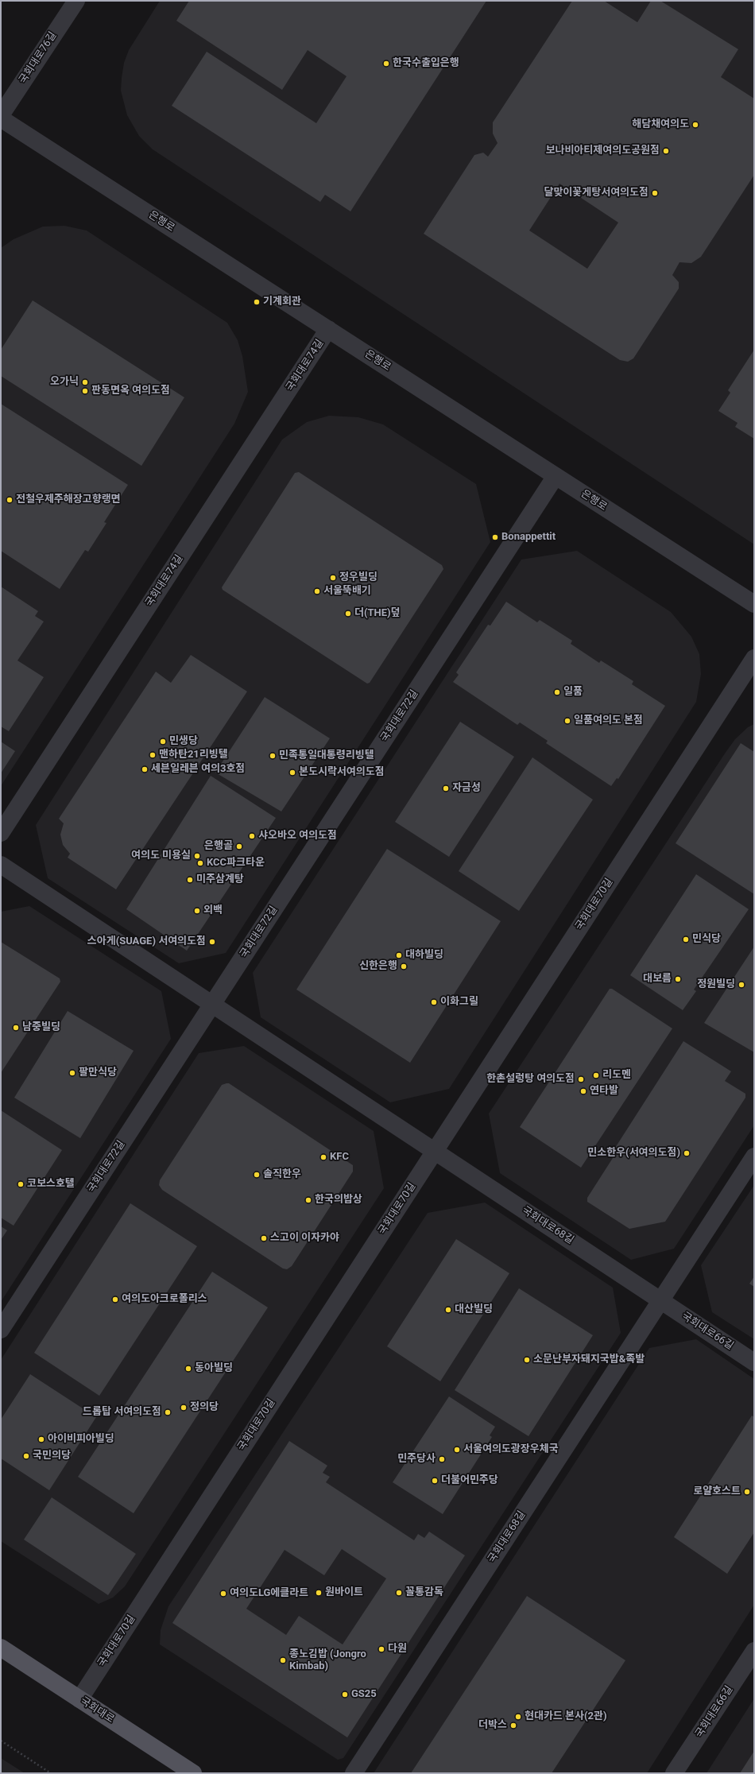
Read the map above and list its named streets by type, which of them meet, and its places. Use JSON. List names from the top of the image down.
{
  "streets": {
    "main road": ["국회대로"],
    "street": [
      "국회대로76길",
      "은행로",
      "국회대로74길",
      "국회대로72길",
      "국회대로70길",
      "국회대로68길",
      "국회대로66길"
    ]
  },
  "crossings": [
    ["은행로", "국회대로74길"],
    ["은행로", "국회대로72길"],
    ["국회대로70길", "국회대로68길"],
    ["국회대로70길", "국회대로"],
    ["국회대로68길", "국회대로66길"]
  ],
  "places": [
    "한국수출입은행",
    "해담채여의도",
    "보나비아티제여의도공원점",
    "달맞이꽃게탕서여의도점",
    "기계회관",
    "오가닉",
    "판동면옥 여의도점",
    "전철우제주해장고향랭면",
    "Bonappettit",
    "정우빌딩",
    "서울뚝배기",
    "더(THE)덮",
    "일품",
    "일품여의도 본점",
    "민생당",
    "맨하탄21리빙텔",
    "민족통일대통령리빙텔",
    "세븐일레븐 여의3호점",
    "본도시락서여의도점",
    "자금성",
    "샤오바오 여의도점",
    "은행골",
    "여의도 미용실",
    "KCC파크타운",
    "미주삼계탕",
    "외백",
    "민식당",
    "스아게(SUAGE) 서여의도점",
    "대하빌딩",
    "신한은행",
    "대보름",
    "정원빌딩",
    "이화그릴",
    "남중빌딩",
    "팔만식당",
    "리도멘",
    "한촌설렁탕 여의도점",
    "연타발",
    "민소한우(서여의도점)",
    "KFC",
    "솔직한우",
    "코보스호텔",
    "한국의밥상",
    "스고이 이자카야",
    "여의도아크로폴리스",
    "대산빌딩",
    "소문난부자돼지국밥&족발",
    "동아빌딩",
    "정의당",
    "드롭탑 서여의도점",
    "아이비피아빌딩",
    "서울여의도광장우체국",
    "국민의당",
    "민주당사",
    "더불어민주당",
    "로얄호스트",
    "원바이트",
    "꼴통감독",
    "여의도LG에클라트",
    "다원",
    "종노김밥 (Jongro Kimbab)",
    "GS25",
    "현대카드 본사(2관)",
    "더박스"
  ]
}
